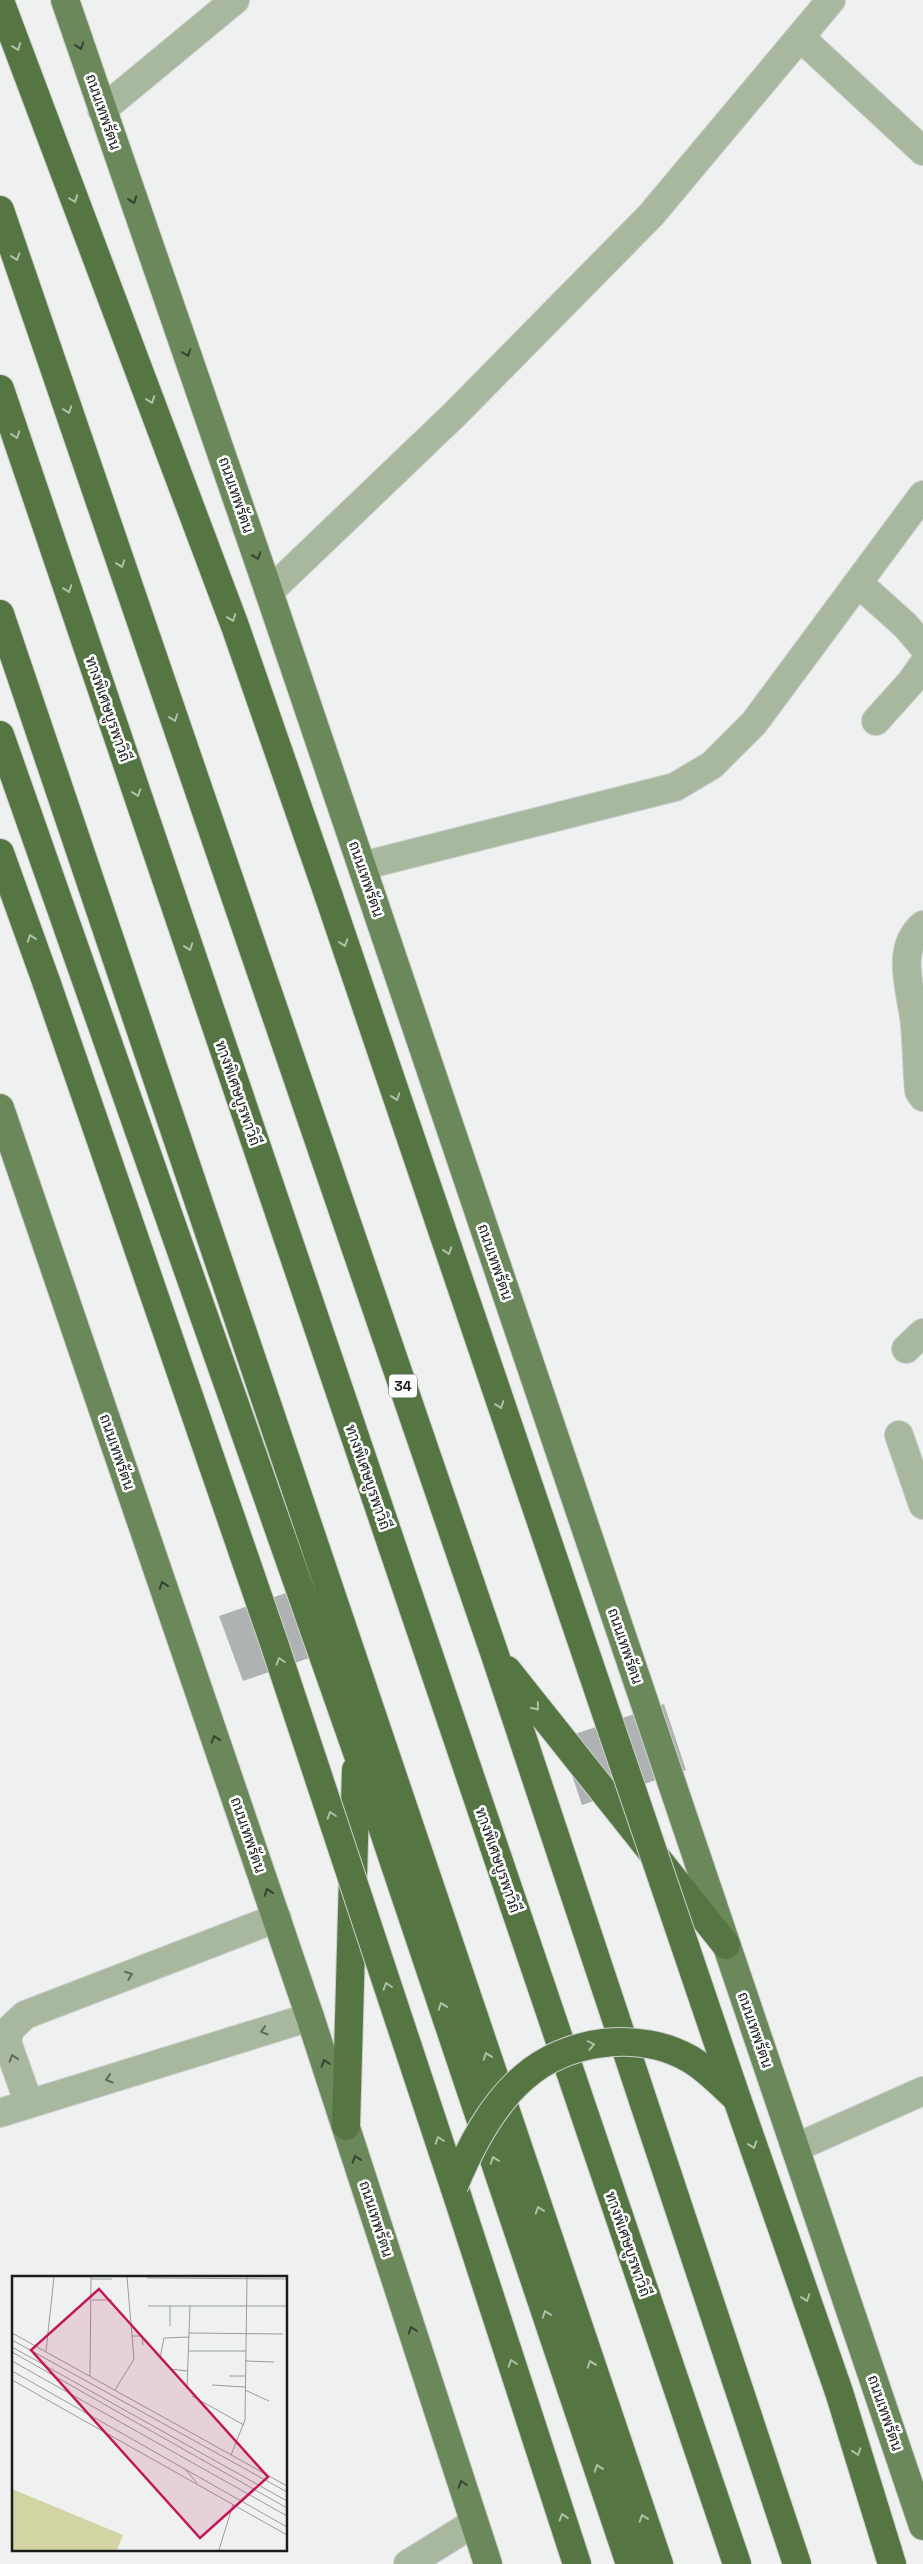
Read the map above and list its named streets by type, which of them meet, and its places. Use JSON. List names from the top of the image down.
{
  "streets": {
    "highway": ["ทางพิเศษบูรพาวิถี", "34"],
    "main road": ["ถนนเทพรัตน"]
  }
}
